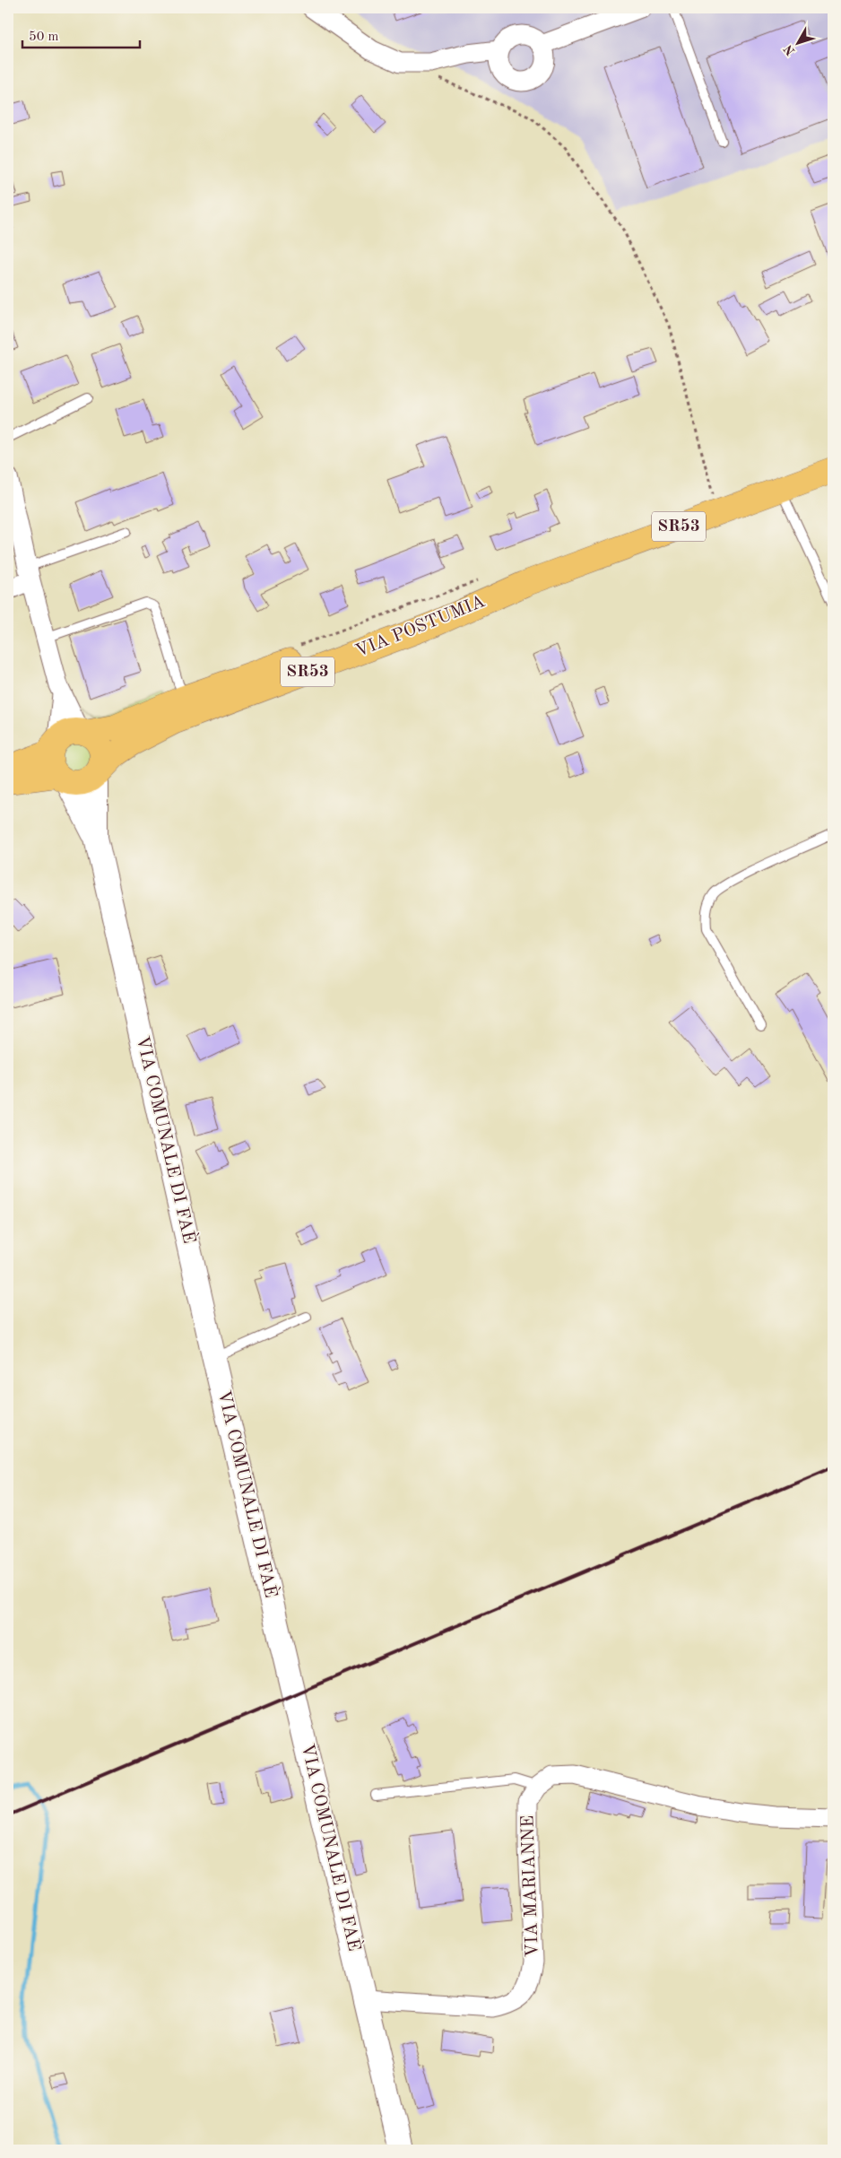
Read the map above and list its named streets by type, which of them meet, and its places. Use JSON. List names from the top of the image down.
{
  "streets": {
    "main road": ["SR53", "VIA POSTUMIA"],
    "street": ["VIA COMUNALE DI FAÈ", "VIA MARIANNE"]
  },
  "crossings": [
    ["VIA POSTUMIA", "VIA COMUNALE DI FAÈ"],
    ["VIA COMUNALE DI FAÈ", "VIA MARIANNE"]
  ],
  "scale_bar": "50 m",
  "north": "bottom left"
}
